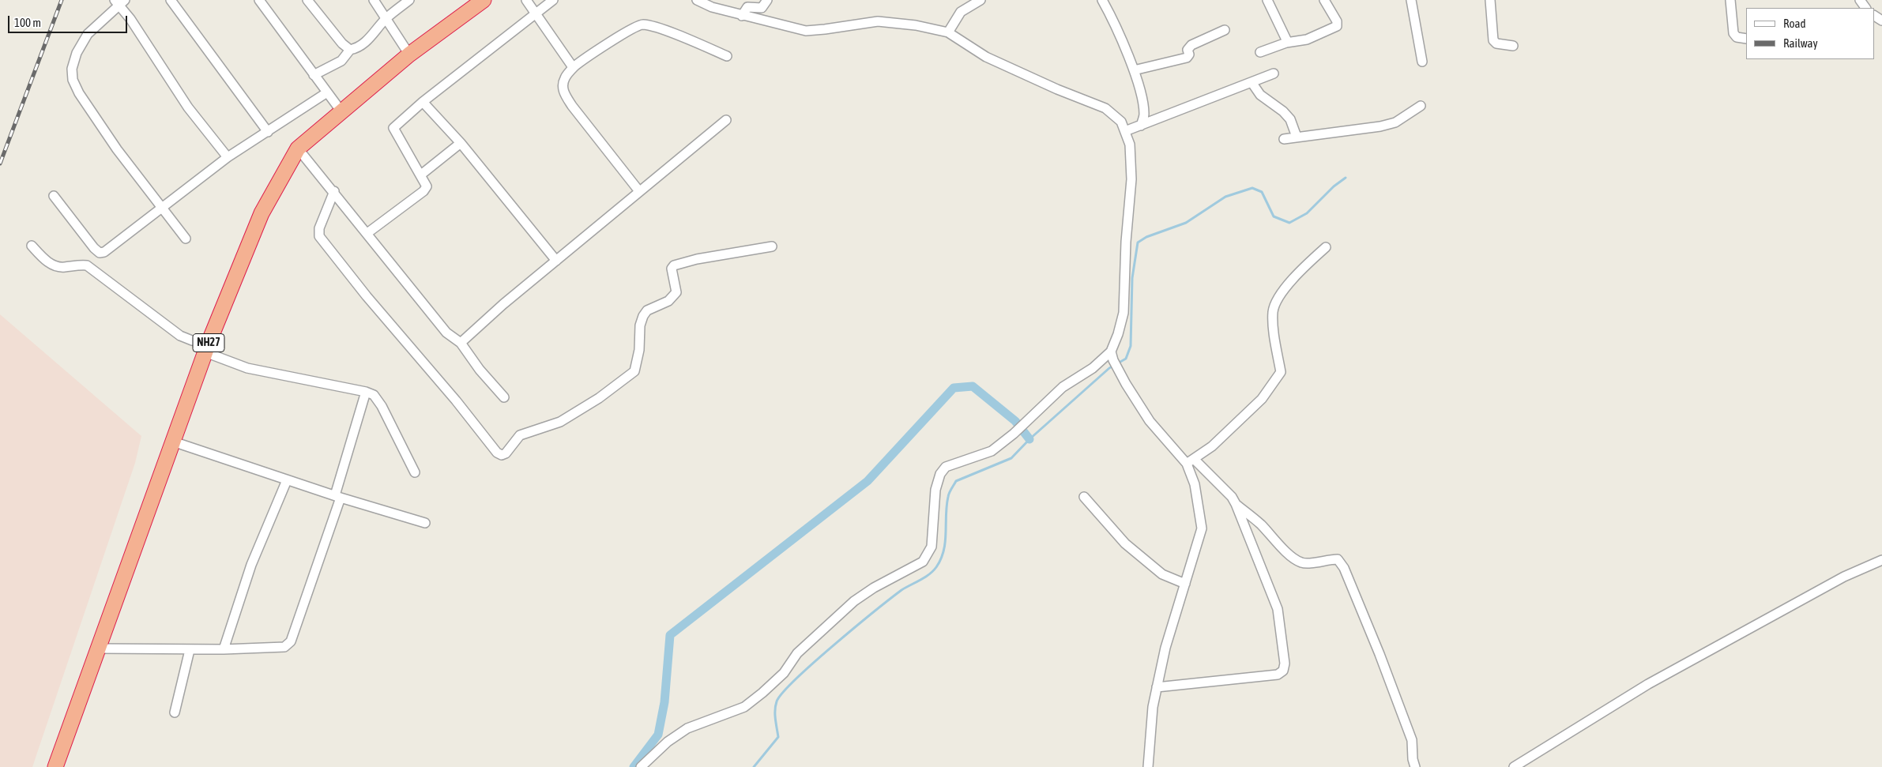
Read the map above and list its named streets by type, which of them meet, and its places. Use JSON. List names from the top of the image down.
{
  "streets": {
    "highway": ["NH27"]
  },
  "legend": ["Road", "Railway"],
  "scale_bar": "100 m"
}
